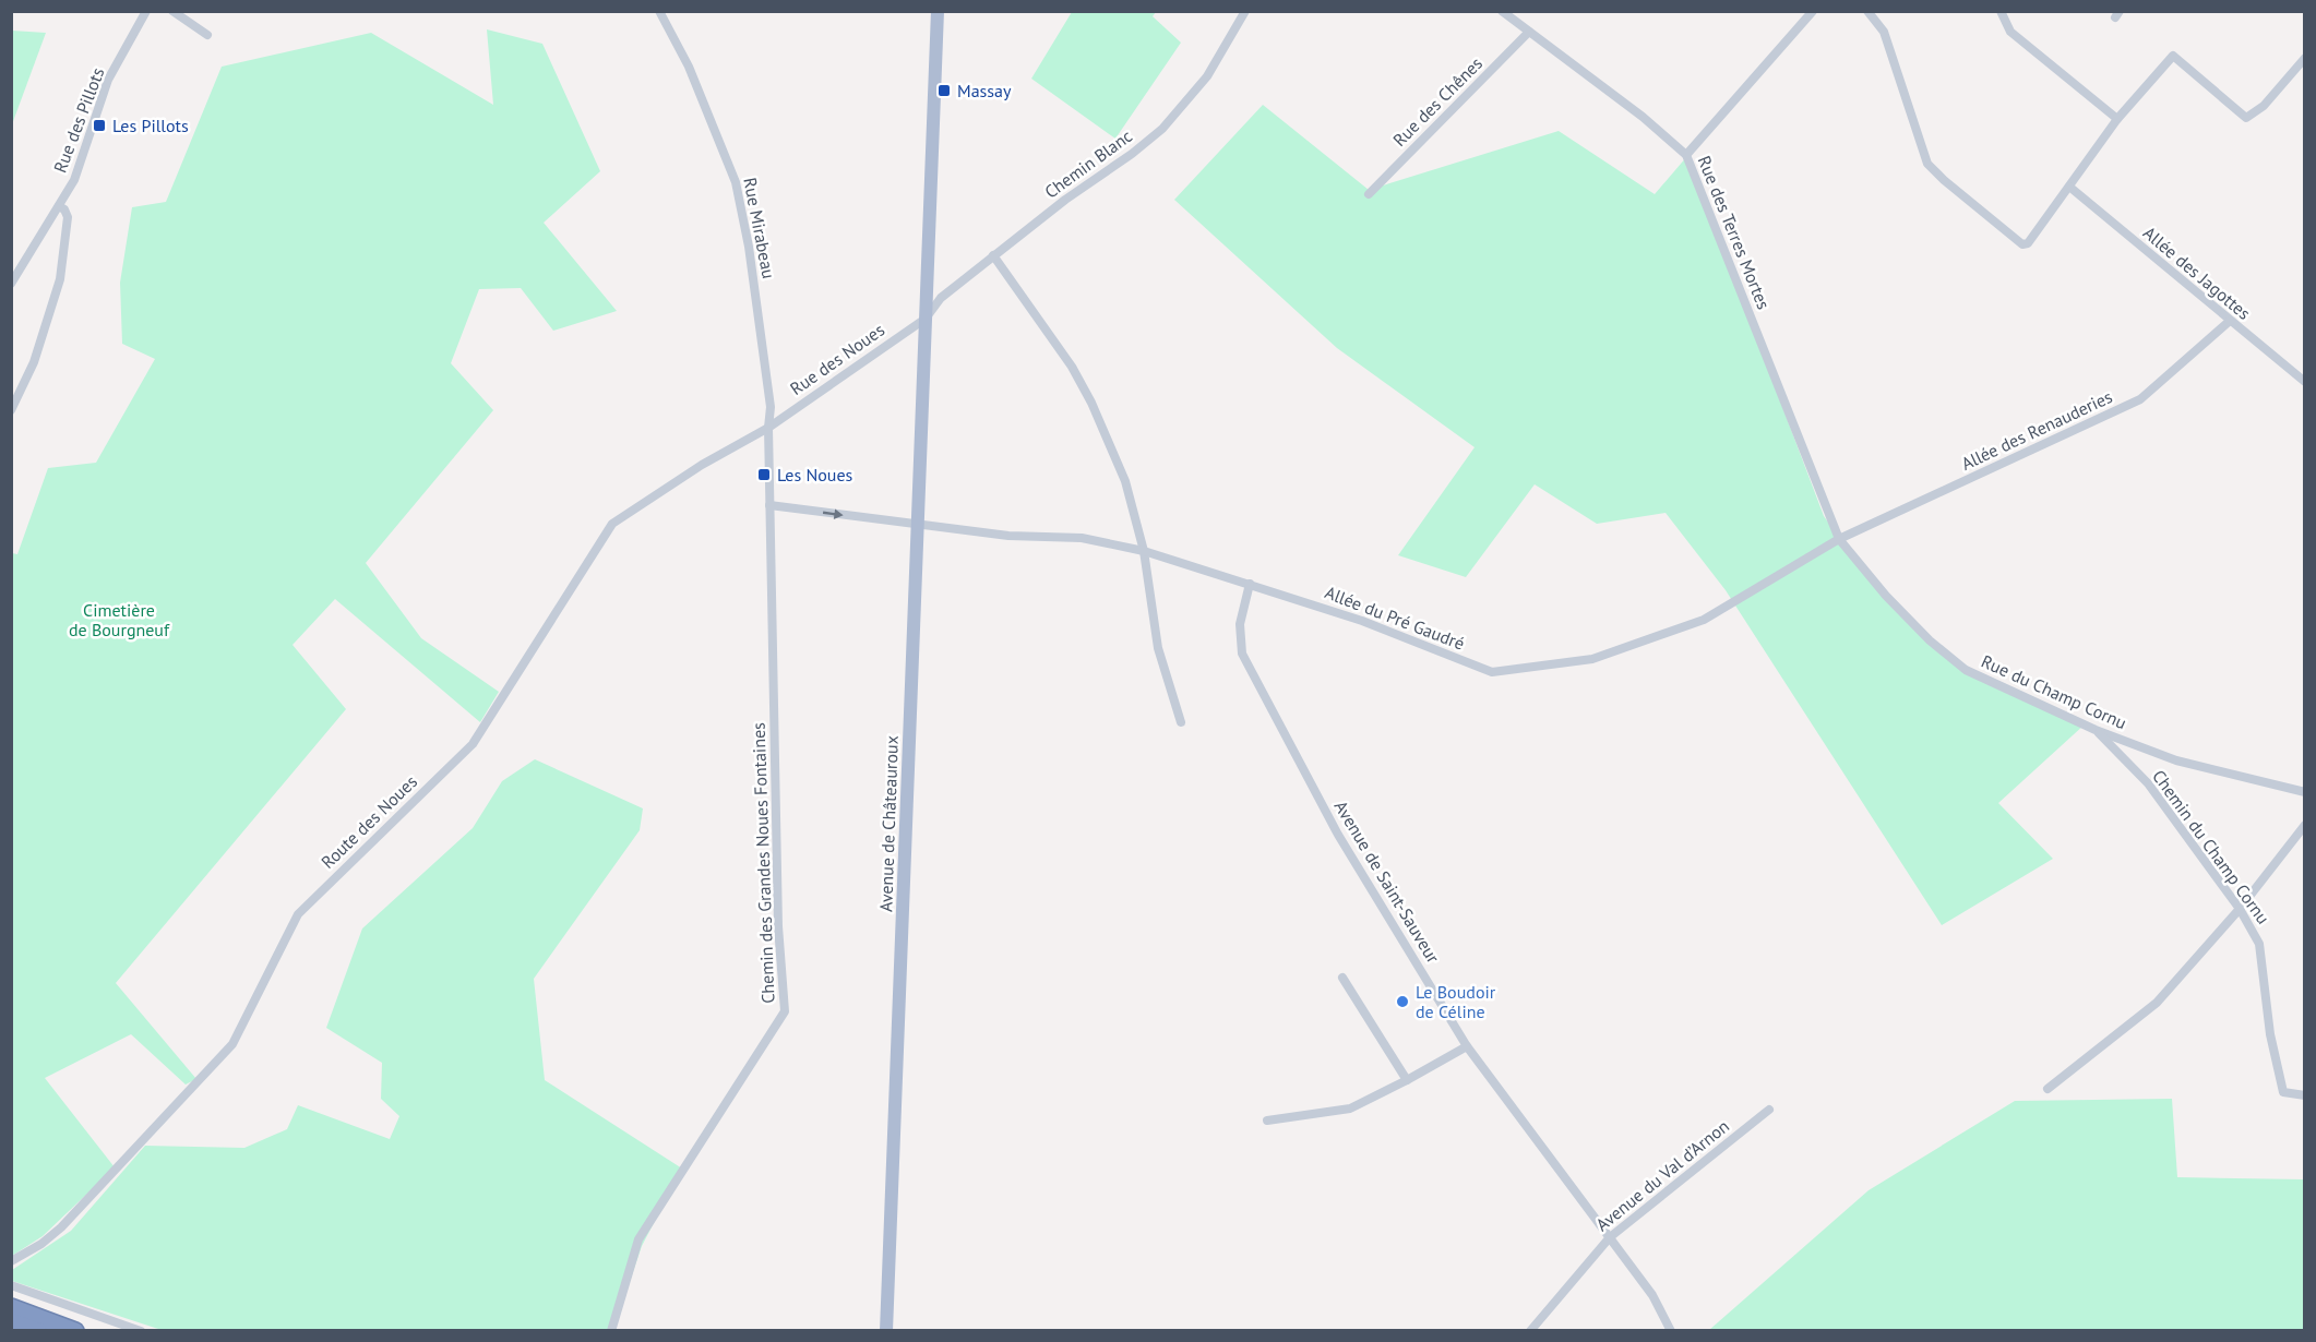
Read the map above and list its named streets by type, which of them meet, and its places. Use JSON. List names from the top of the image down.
{
  "streets": {
    "main road": ["Avenue de Châteauroux"],
    "street": [
      "Rue des Chênes",
      "Rue des Pillots",
      "Chemin Blanc",
      "Rue Mirabeau",
      "Rue des Terres Mortes",
      "Allée des Jagottes",
      "Rue des Noues",
      "Allée des Renauderies",
      "Allée du Pré Gaudré",
      "Rue du Champ Cornu",
      "Route des Noues",
      "Chemin du Champ Cornu",
      "Chemin des Grandes Noues Fontaines",
      "Avenue de Saint-Sauveur",
      "Avenue du Val d’Arnon"
    ]
  },
  "crossings": [
    ["Rue des Chênes", "Rue des Terres Mortes"],
    ["Chemin Blanc", "Rue des Noues"],
    ["Chemin Blanc", "Avenue de Châteauroux"],
    ["Rue Mirabeau", "Rue des Noues"],
    ["Rue Mirabeau", "Route des Noues"],
    ["Rue Mirabeau", "Chemin des Grandes Noues Fontaines"],
    ["Rue des Terres Mortes", "Allée des Renauderies"],
    ["Rue des Terres Mortes", "Allée du Pré Gaudré"],
    ["Rue des Terres Mortes", "Rue du Champ Cornu"],
    ["Allée des Jagottes", "Allée des Renauderies"],
    ["Rue des Noues", "Route des Noues"],
    ["Rue des Noues", "Avenue de Châteauroux"],
    ["Rue des Noues", "Chemin des Grandes Noues Fontaines"],
    ["Allée des Renauderies", "Allée du Pré Gaudré"],
    ["Allée des Renauderies", "Rue du Champ Cornu"],
    ["Allée du Pré Gaudré", "Rue du Champ Cornu"],
    ["Allée du Pré Gaudré", "Avenue de Châteauroux"],
    ["Allée du Pré Gaudré", "Chemin des Grandes Noues Fontaines"],
    ["Allée du Pré Gaudré", "Avenue de Saint-Sauveur"],
    ["Rue du Champ Cornu", "Chemin du Champ Cornu"],
    ["Route des Noues", "Chemin des Grandes Noues Fontaines"],
    ["Avenue de Saint-Sauveur", "Avenue du Val d’Arnon"]
  ],
  "parks": ["Cimetière de Bourgneuf"],
  "places": {
    "transit": ["Massay", "Les Pillots", "Les Noues"],
    "other": ["Le Boudoir de Céline"]
  }
}
